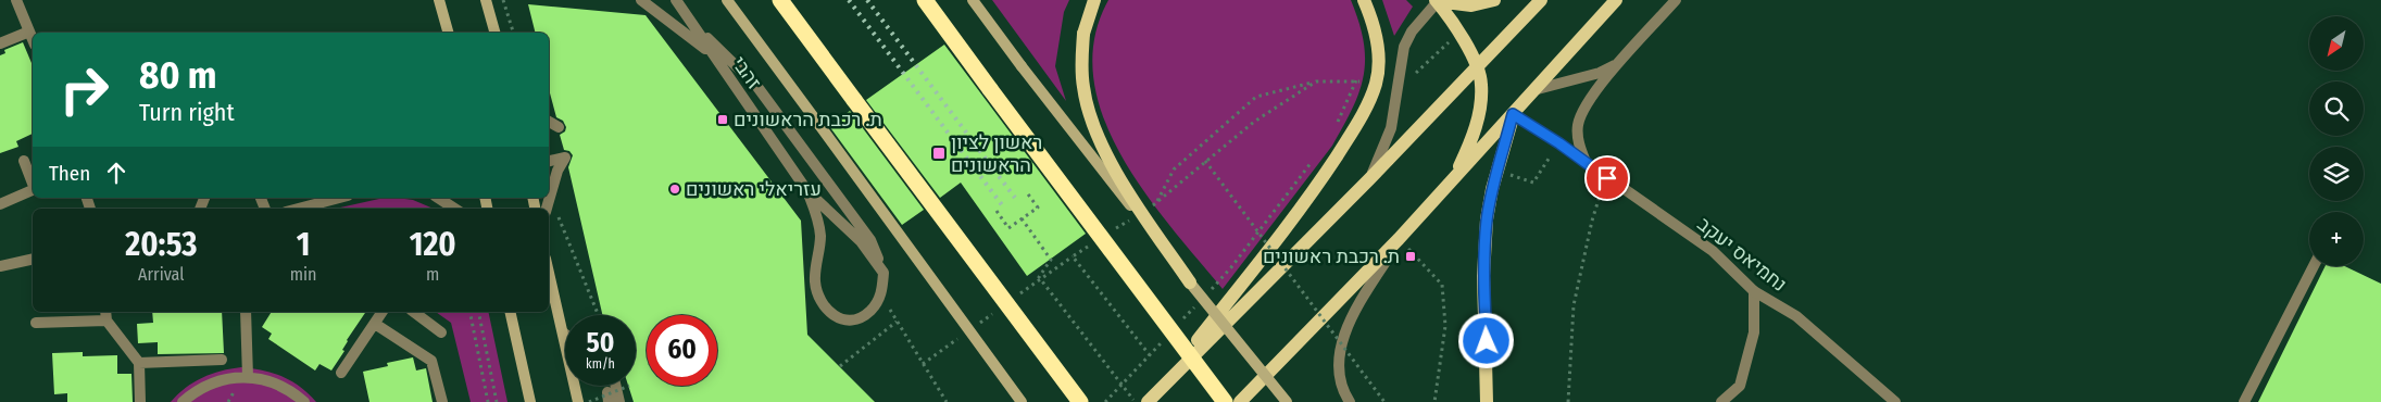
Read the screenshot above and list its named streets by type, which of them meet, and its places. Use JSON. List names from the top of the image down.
{
  "streets": {
    "street": ["זהבי", "נחמיאס יעקב"]
  },
  "places": {
    "transit": ["ת. רכבת הראשונים", "ראשון לציון הראשונים", "ת. רכבת ראשונים"],
    "other": ["עזריאלי ראשונים"]
  },
  "north": "bottom left",
  "page": {
    "map_buttons": "+",
    "turn": ["80 m", "Turn right"],
    "then": "Then",
    "eta": [
      "20:53",
      "Arrival",
      "1",
      "min",
      "120",
      "m"
    ],
    "speed": "50 km/h",
    "limit": "60"
  }
}
